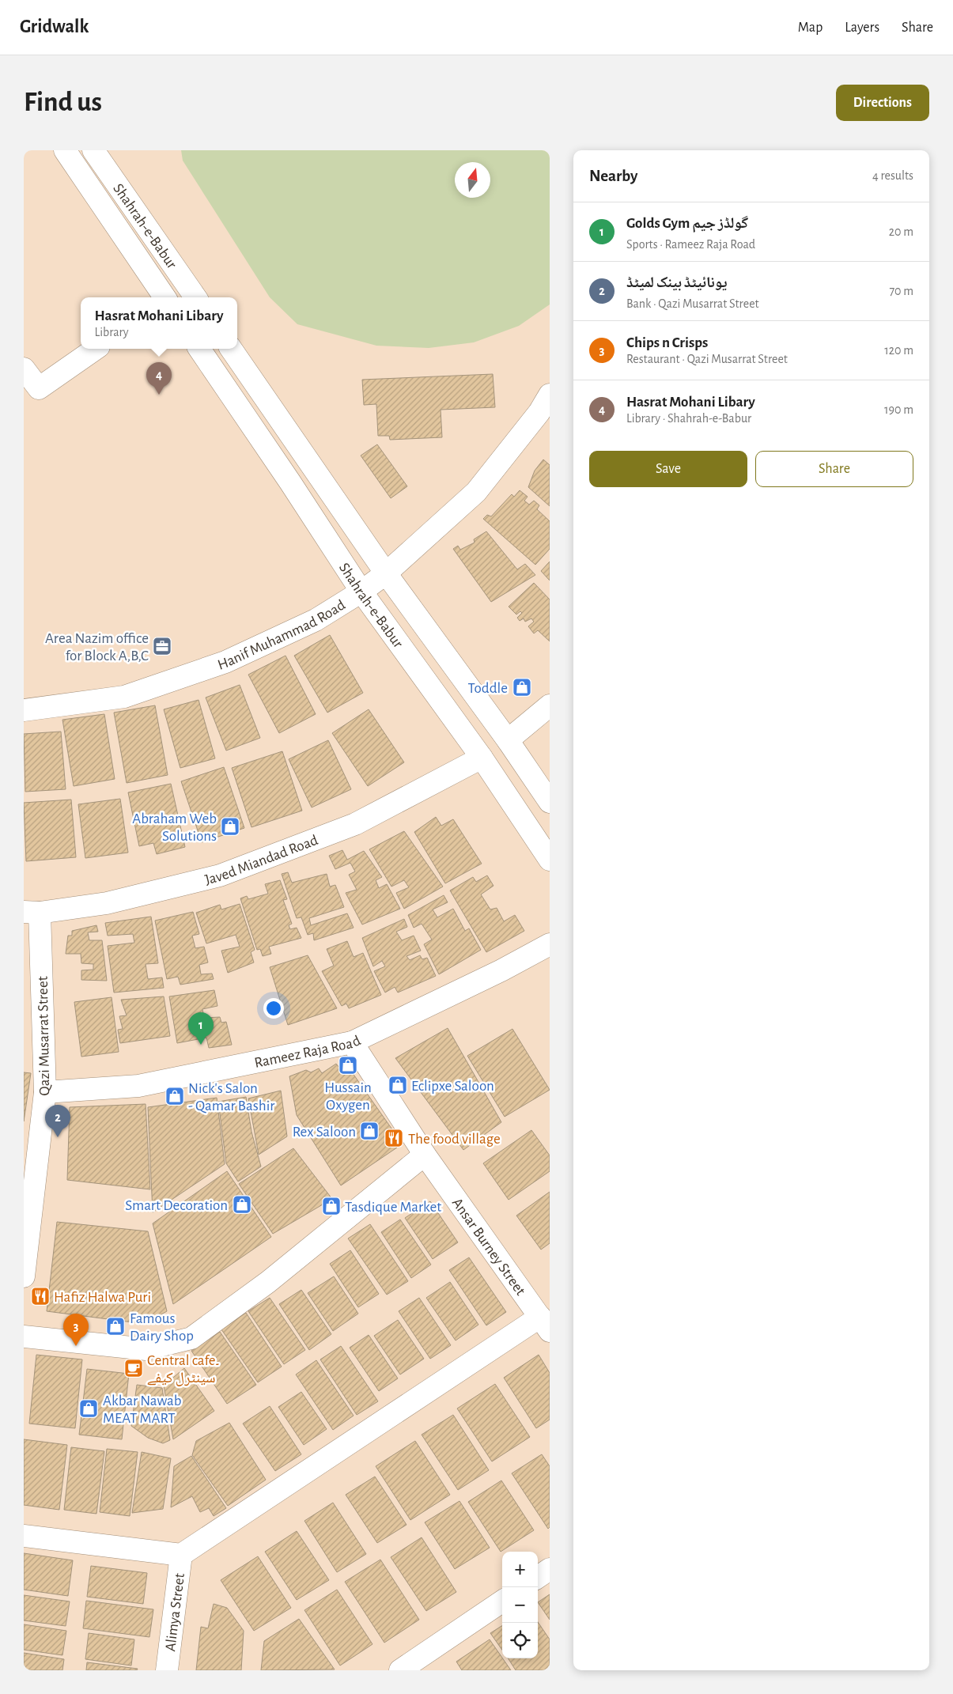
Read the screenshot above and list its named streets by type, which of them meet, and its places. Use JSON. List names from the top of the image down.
{
  "streets": {
    "street": [
      "Shahrah-e-Babur",
      "Hanif Muhammad Road",
      "Javed Miandad Road",
      "Qazi Musarrat Street",
      "Rameez Raja Road",
      "Ansar Burney Street",
      "Alimya Street"
    ]
  },
  "crossings": [
    ["Shahrah-e-Babur", "Hanif Muhammad Road"],
    ["Shahrah-e-Babur", "Javed Miandad Road"],
    ["Javed Miandad Road", "Qazi Musarrat Street"],
    ["Qazi Musarrat Street", "Rameez Raja Road"],
    ["Rameez Raja Road", "Ansar Burney Street"]
  ],
  "places": {
    "office": ["Area Nazim office for Block A,B,C"],
    "shop": [
      "Toddle",
      "Abraham Web Solutions",
      "Hussain Oxygen",
      "Eclipxe Saloon",
      "Nick's Salon - Qamar Bashir",
      "Rex Saloon",
      "Smart Decoration",
      "Tasdique Market",
      "Famous Dairy Shop",
      "Akbar Nawab MEAT MART"
    ],
    "restaurant": ["The food village", "Hafiz Halwa Puri"],
    "cafe": ["Central cafe۔ سینٹرل کیفے"]
  },
  "north": "top",
  "page": {
    "header": "Gridwalk",
    "nav": ["Map", "Layers", "Share"],
    "buttons": [
      "Directions",
      ["Save", "Share"]
    ],
    "title": "Find us",
    "heading": ["Nearby", "4 results"],
    "list": [
      {
        "mark": "1",
        "name": "Golds Gym گولڈز جیم",
        "note": "Sports · Rameez Raja Road",
        "value": "20 m"
      },
      {
        "mark": "2",
        "name": "یونائیٹڈ بینک لمیٹڈ",
        "note": "Bank · Qazi Musarrat Street",
        "value": "70 m"
      },
      {
        "mark": "3",
        "name": "Chips n Crisps",
        "note": "Restaurant · Qazi Musarrat Street",
        "value": "120 m"
      },
      {
        "mark": "4",
        "name": "Hasrat Mohani Libary",
        "note": "Library · Shahrah-e-Babur",
        "value": "190 m"
      }
    ],
    "popup": ["Hasrat Mohani Libary", "Library"],
    "pins": [
      "4",
      "1",
      "2",
      "3"
    ],
    "map_buttons": ["+", "−"]
  }
}
